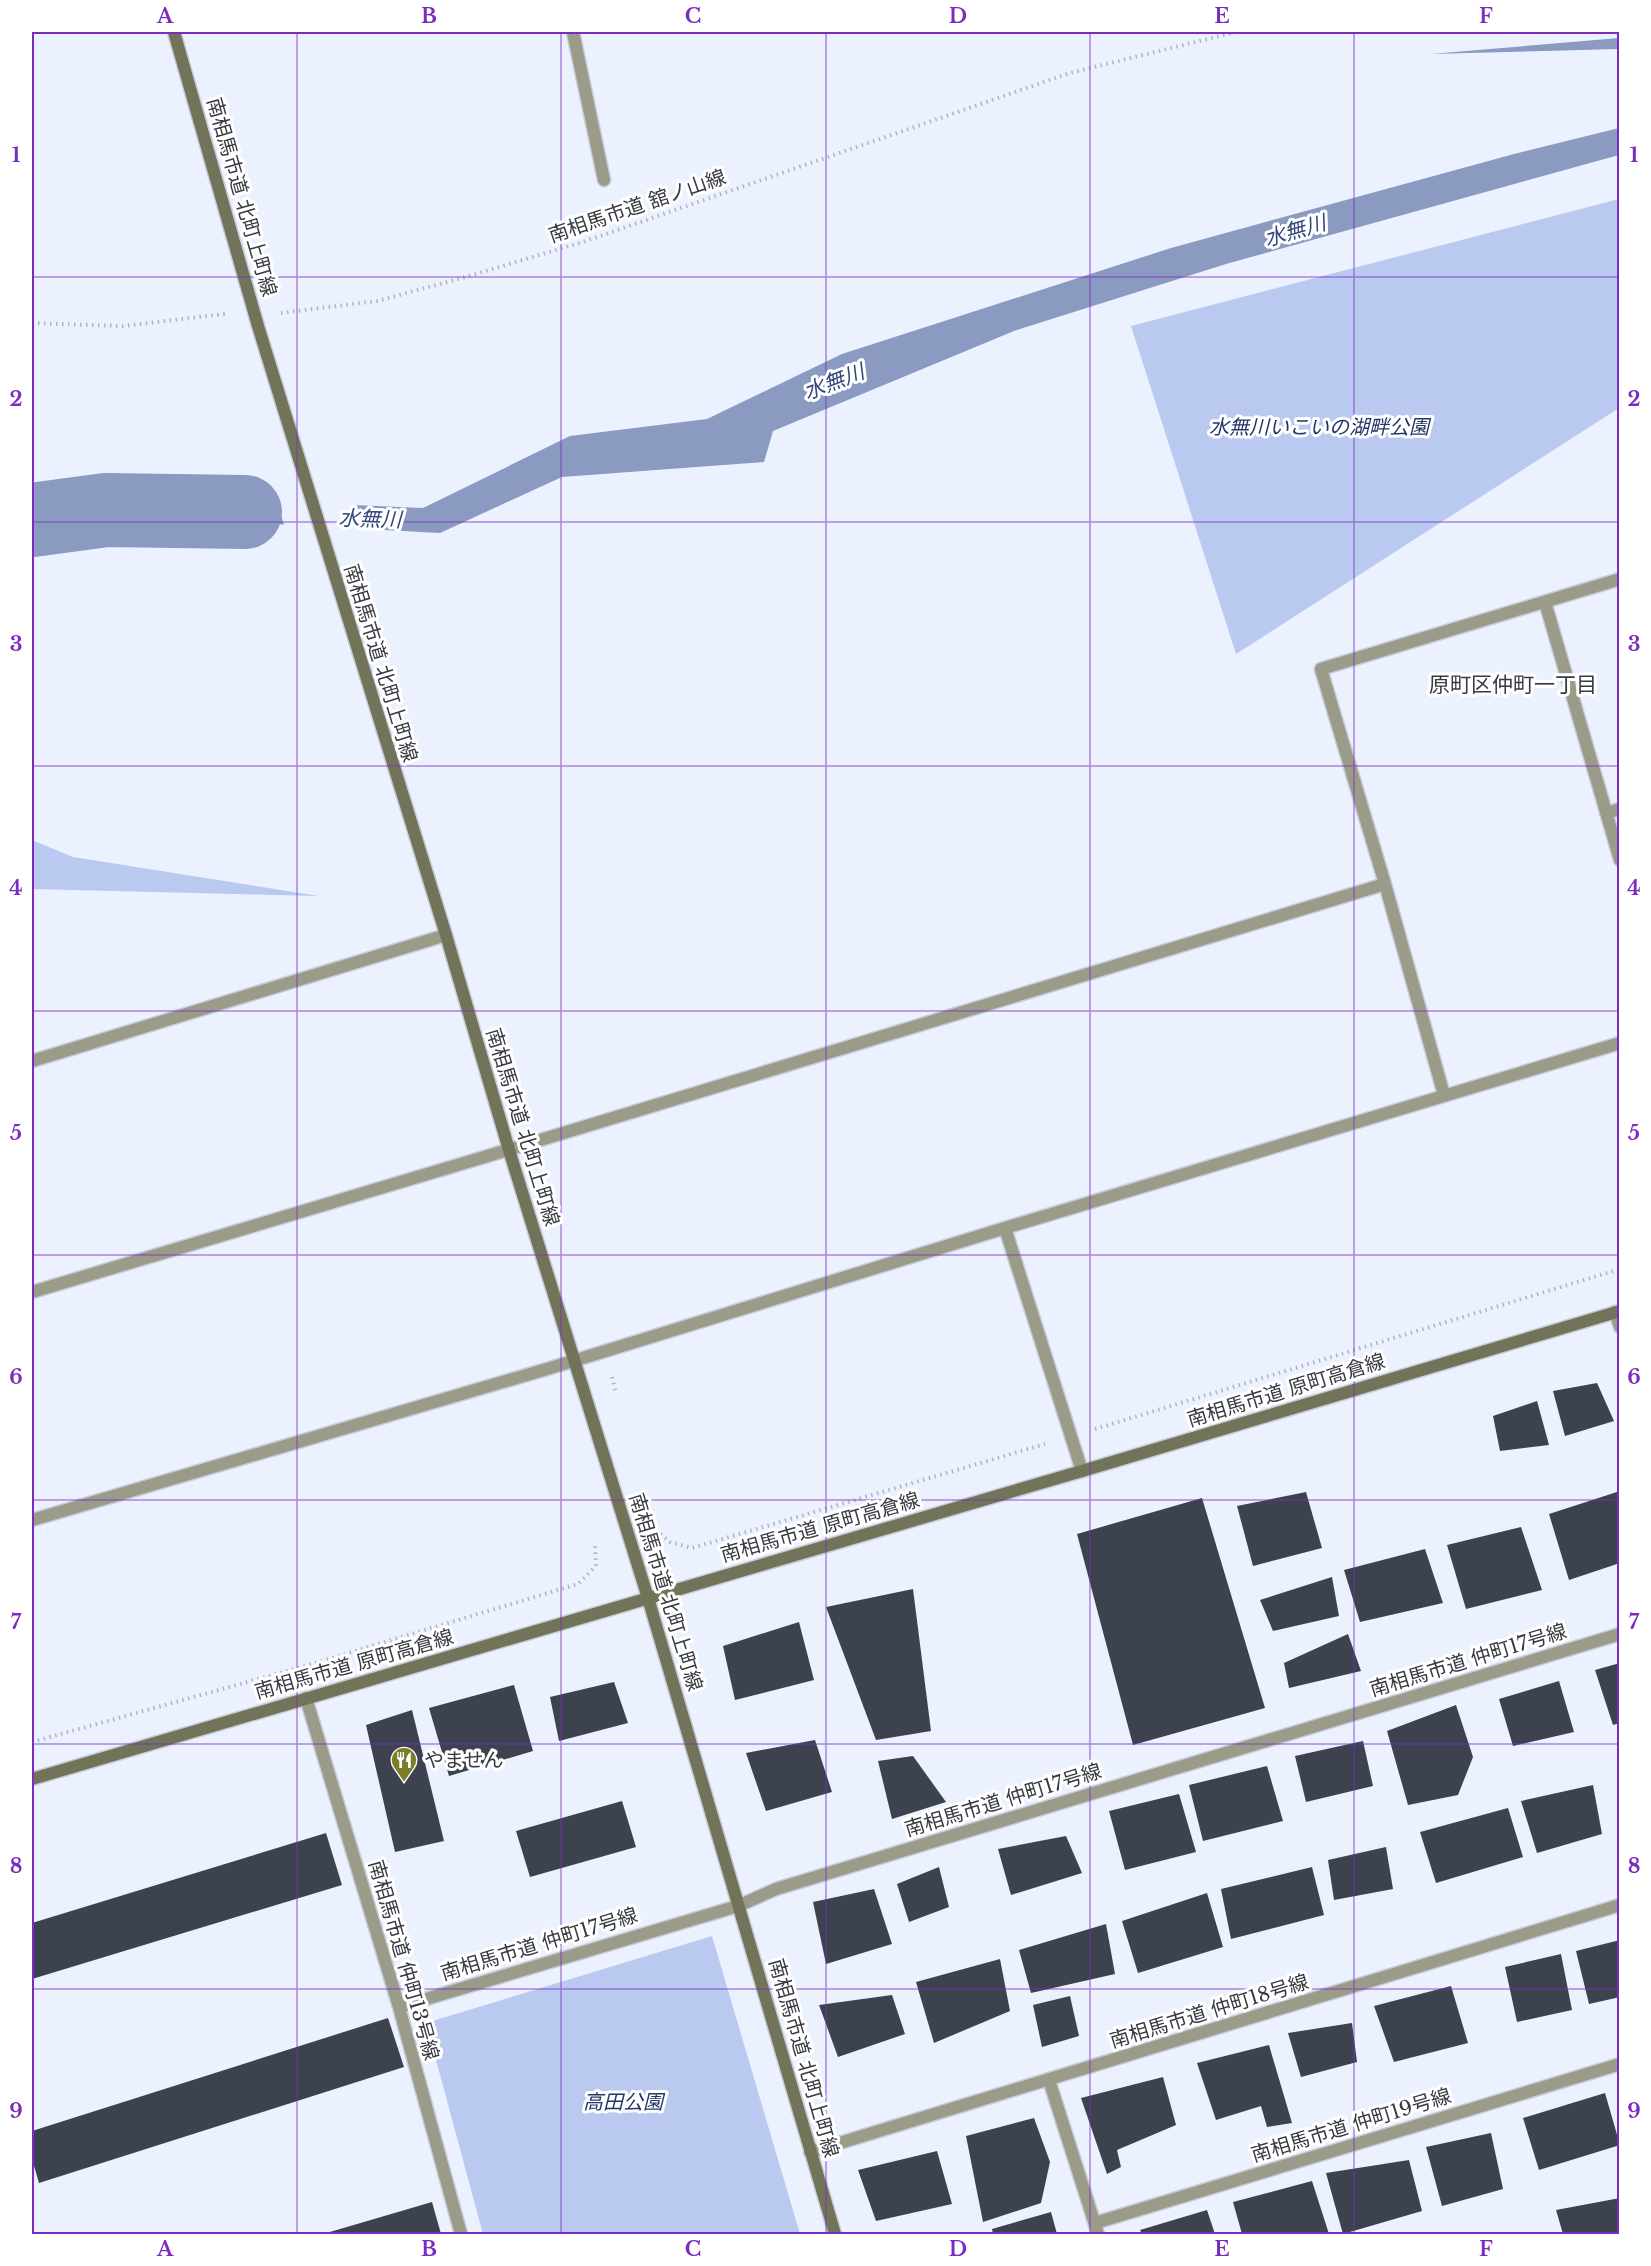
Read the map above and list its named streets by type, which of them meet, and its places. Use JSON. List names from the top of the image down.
{
  "streets": {
    "street": [
      "南相馬市道 北町上町線",
      "南相馬市道 原町高倉線",
      "南相馬市道 仲町17号線",
      "南相馬市道 仲町13号線",
      "南相馬市道 仲町18号線",
      "南相馬市道 仲町19号線"
    ],
    "path": ["南相馬市道 舘ノ山線"]
  },
  "crossings": [
    ["南相馬市道 北町上町線", "南相馬市道 舘ノ山線"],
    ["南相馬市道 北町上町線", "南相馬市道 原町高倉線"],
    ["南相馬市道 北町上町線", "南相馬市道 仲町17号線"],
    ["南相馬市道 北町上町線", "南相馬市道 仲町18号線"],
    ["南相馬市道 原町高倉線", "南相馬市道 仲町13号線"],
    ["南相馬市道 仲町17号線", "南相馬市道 仲町13号線"]
  ],
  "districts": ["原町区仲町一丁目"],
  "water": ["水無川"],
  "parks": ["水無川いこいの湖畔公園", "高田公園"],
  "places": {
    "restaurant": ["やません"]
  },
  "grid": {
    "columns": [
      "A",
      "B",
      "C",
      "D",
      "E",
      "F"
    ],
    "rows": [
      "1",
      "2",
      "3",
      "4",
      "5",
      "6",
      "7",
      "8",
      "9"
    ]
  }
}
